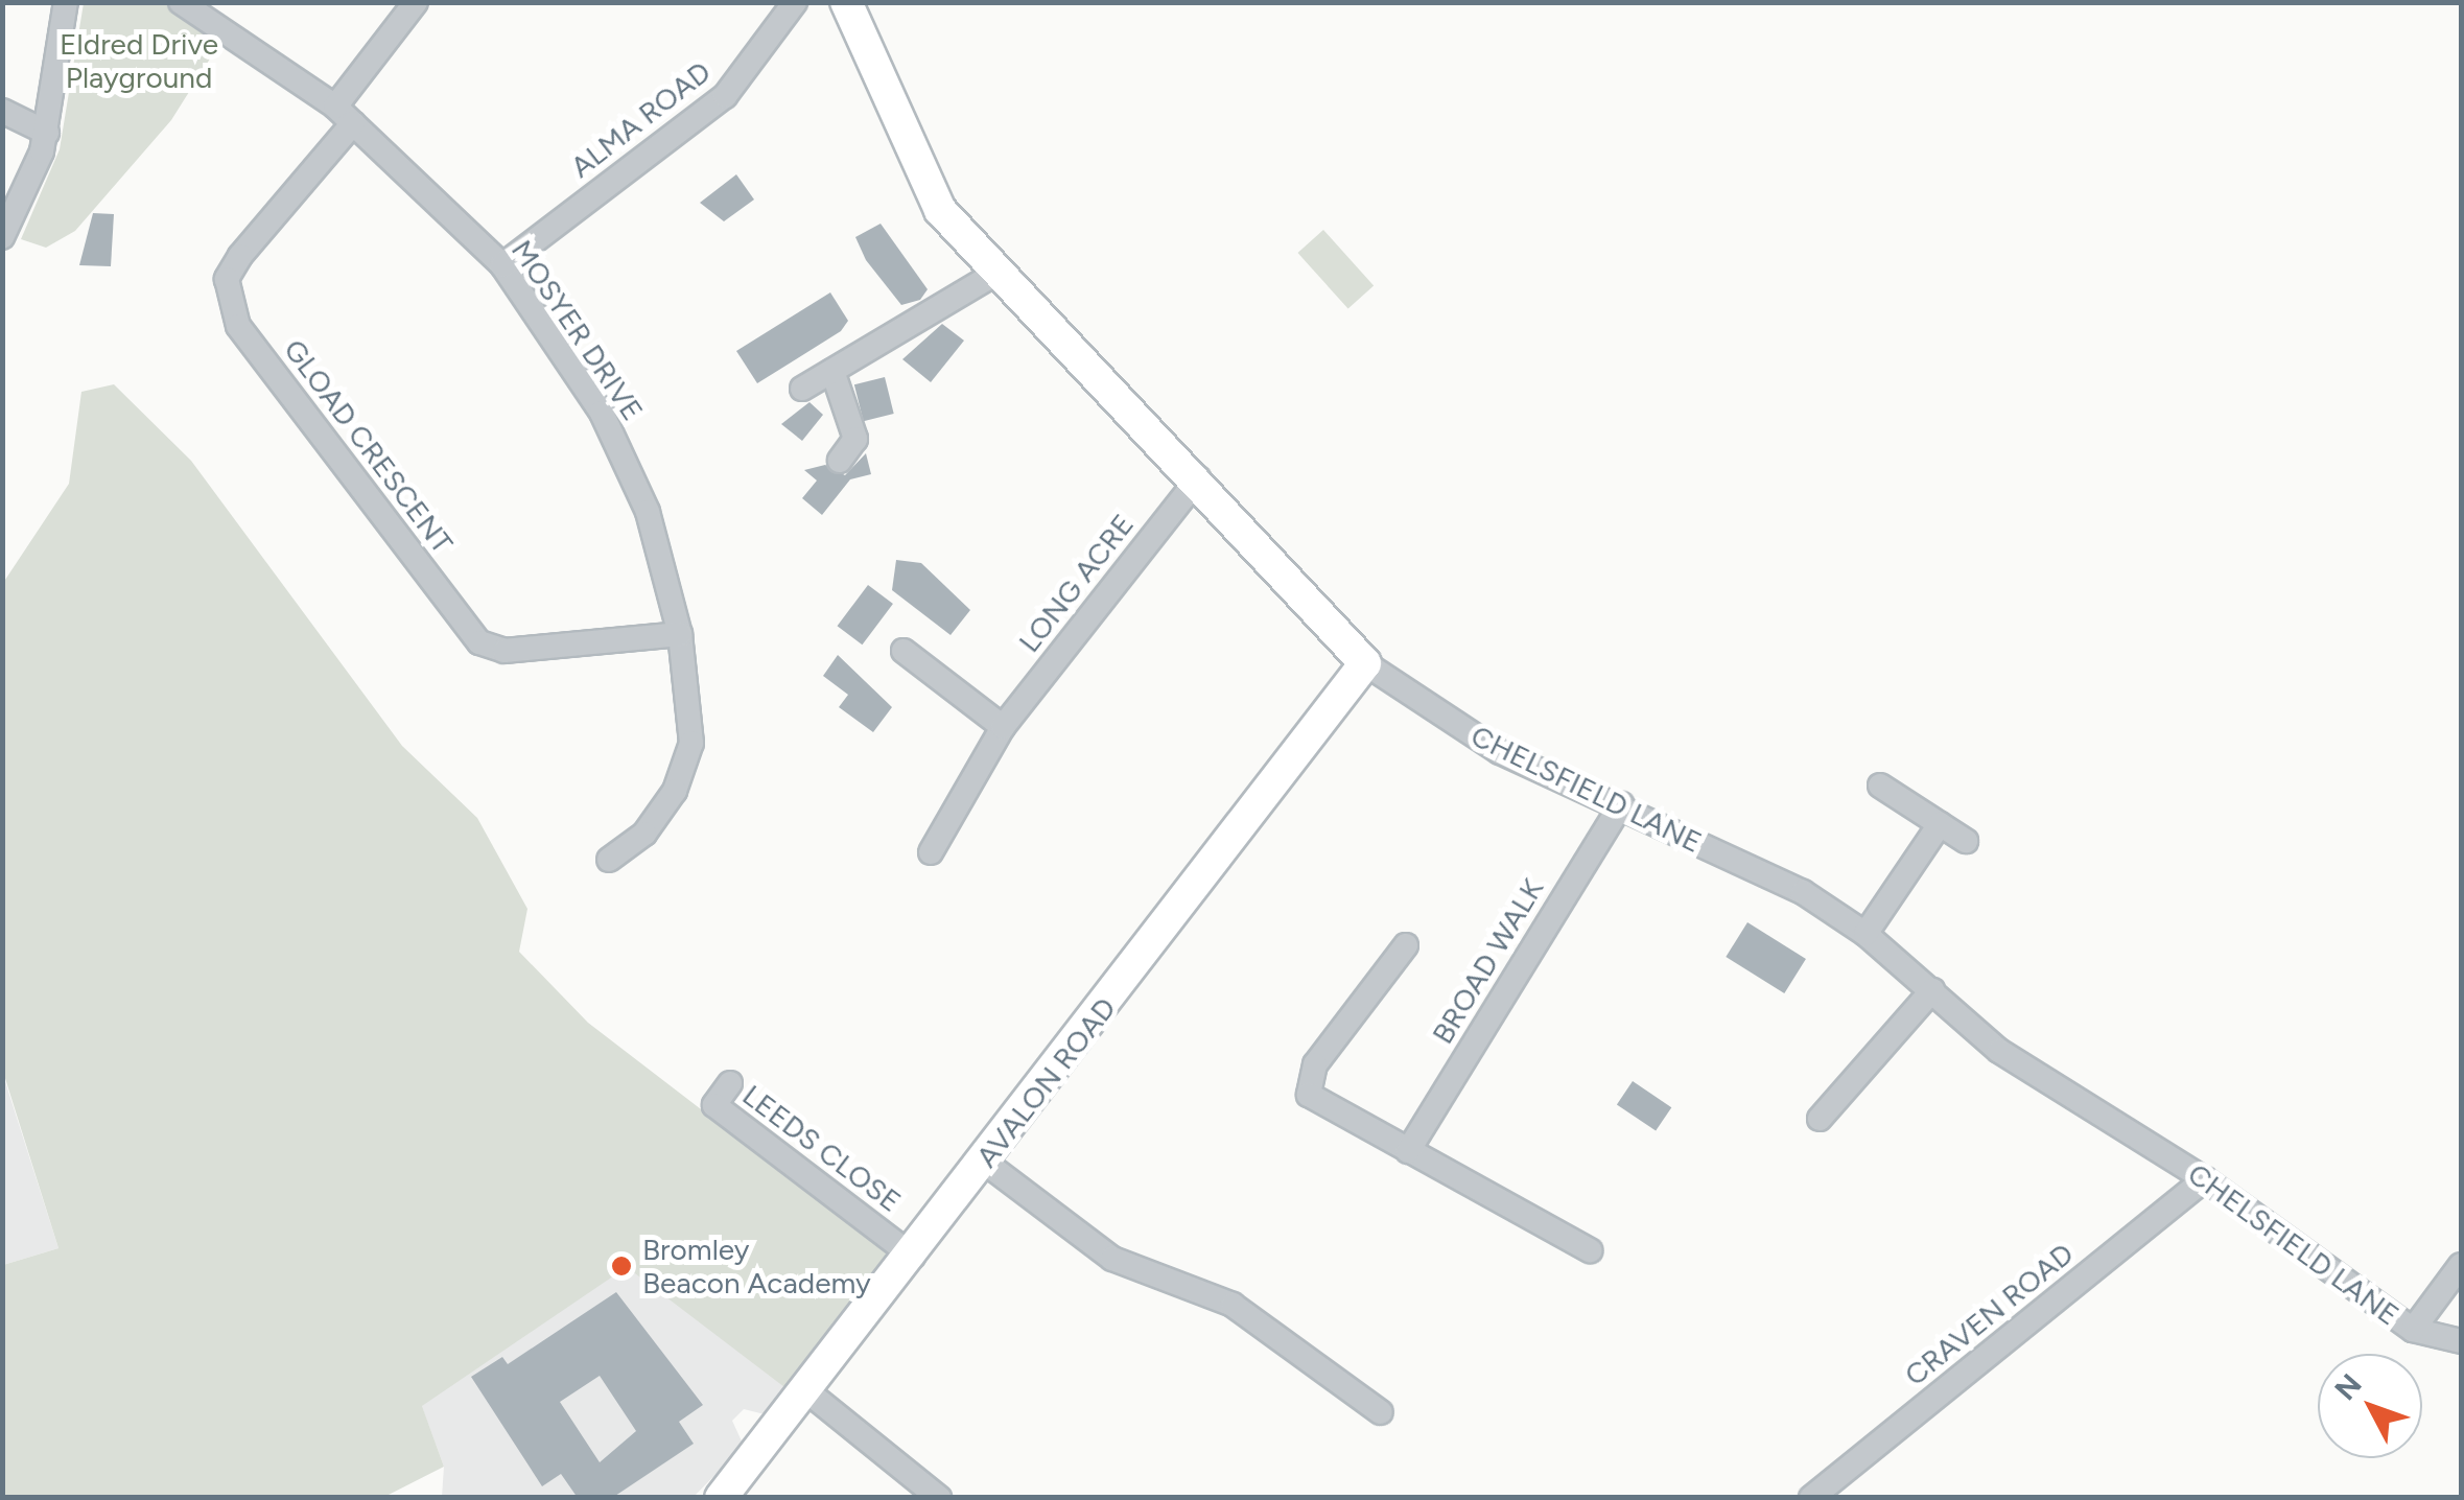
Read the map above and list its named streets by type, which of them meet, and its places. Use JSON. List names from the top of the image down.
{
  "streets": {
    "street": [
      "ALMA ROAD",
      "MOSYER DRIVE",
      "GLOAD CRESCENT",
      "LONG ACRE",
      "CHELSFIELD LANE",
      "BROAD WALK",
      "AVALON ROAD",
      "LEEDS CLOSE",
      "CRAVEN ROAD"
    ]
  },
  "crossings": [
    ["ALMA ROAD", "MOSYER DRIVE"],
    ["MOSYER DRIVE", "GLOAD CRESCENT"],
    ["LONG ACRE", "CHELSFIELD LANE"],
    ["CHELSFIELD LANE", "BROAD WALK"],
    ["CHELSFIELD LANE", "AVALON ROAD"],
    ["CHELSFIELD LANE", "CRAVEN ROAD"],
    ["AVALON ROAD", "LEEDS CLOSE"]
  ],
  "parks": ["Eldred Drive Playground"],
  "places": ["Bromley Beacon Academy"],
  "north": "top left"
}
